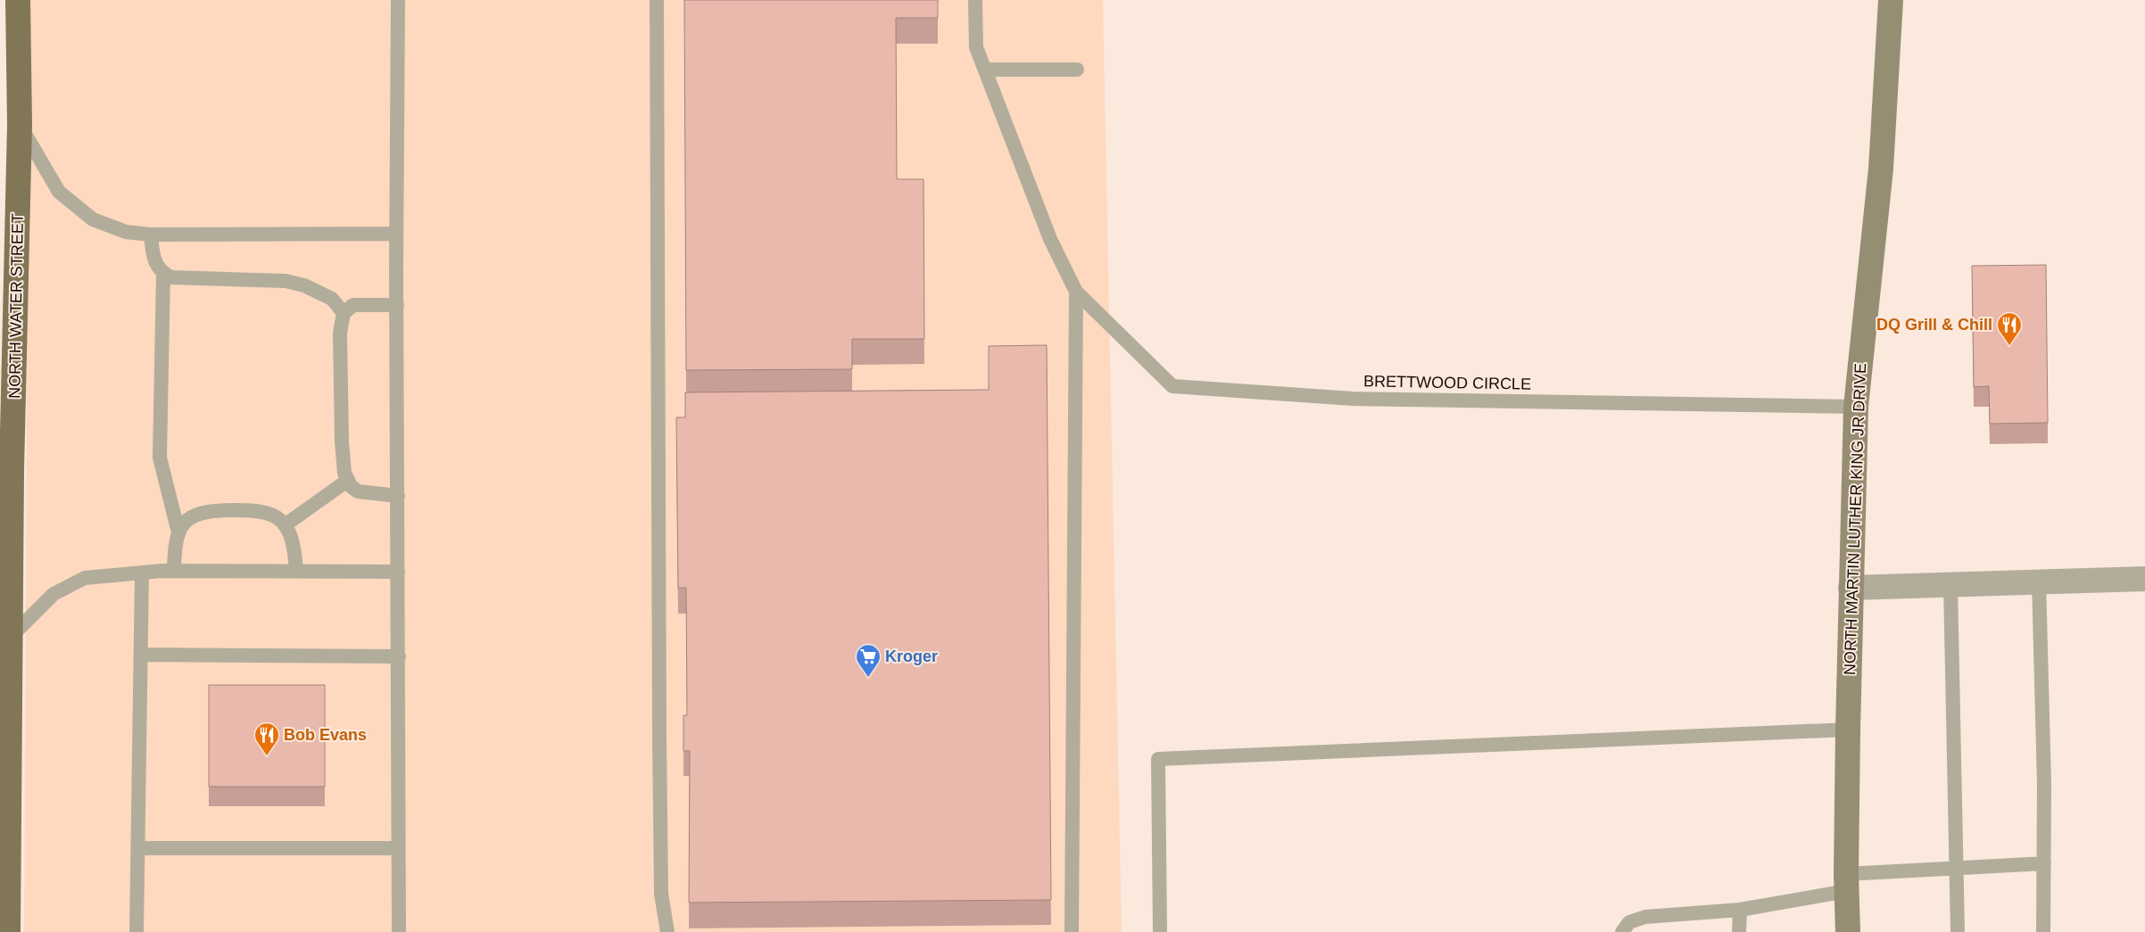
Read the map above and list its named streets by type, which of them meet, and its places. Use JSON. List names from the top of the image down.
{
  "streets": {
    "main road": ["NORTH WATER STREET"],
    "street": ["NORTH MARTIN LUTHER KING JR DRIVE"],
    "lane": ["BRETTWOOD CIRCLE"]
  },
  "crossings": [
    ["BRETTWOOD CIRCLE", "NORTH MARTIN LUTHER KING JR DRIVE"]
  ],
  "places": {
    "restaurant": ["DQ Grill & Chill", "Bob Evans"],
    "supermarket": ["Kroger"]
  }
}
